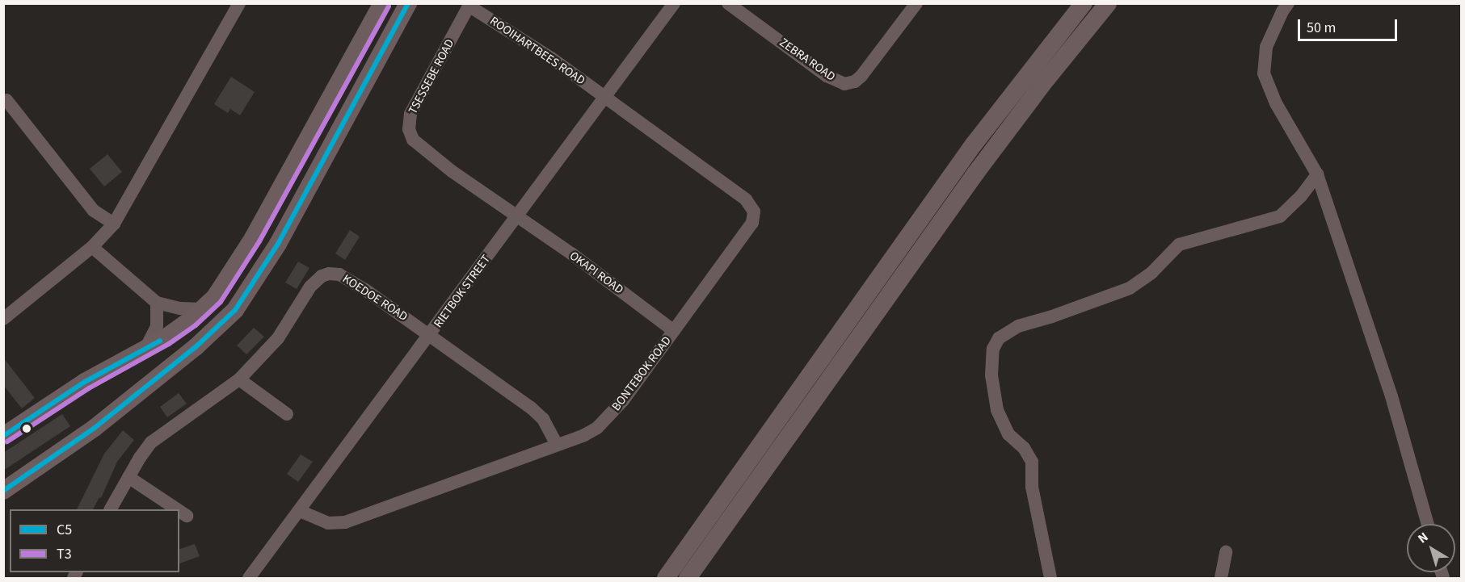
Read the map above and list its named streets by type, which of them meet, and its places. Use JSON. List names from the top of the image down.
{
  "streets": {
    "street": [
      "ROOIHARTBEES ROAD",
      "ZEBRA ROAD",
      "TSESSEBE ROAD",
      "OKAPI ROAD",
      "RIETBOK STREET",
      "KOEDOE ROAD",
      "BONTEBOK ROAD"
    ]
  },
  "crossings": [
    ["ROOIHARTBEES ROAD", "TSESSEBE ROAD"],
    ["ROOIHARTBEES ROAD", "RIETBOK STREET"],
    ["ROOIHARTBEES ROAD", "BONTEBOK ROAD"],
    ["TSESSEBE ROAD", "OKAPI ROAD"],
    ["TSESSEBE ROAD", "RIETBOK STREET"],
    ["OKAPI ROAD", "RIETBOK STREET"],
    ["OKAPI ROAD", "BONTEBOK ROAD"],
    ["RIETBOK STREET", "KOEDOE ROAD"],
    ["RIETBOK STREET", "BONTEBOK ROAD"],
    ["KOEDOE ROAD", "BONTEBOK ROAD"]
  ],
  "lines": ["transit line C5", "transit line T3"],
  "legend": ["C5", "T3"],
  "scale_bar": "50 m",
  "north": "top left"
}
